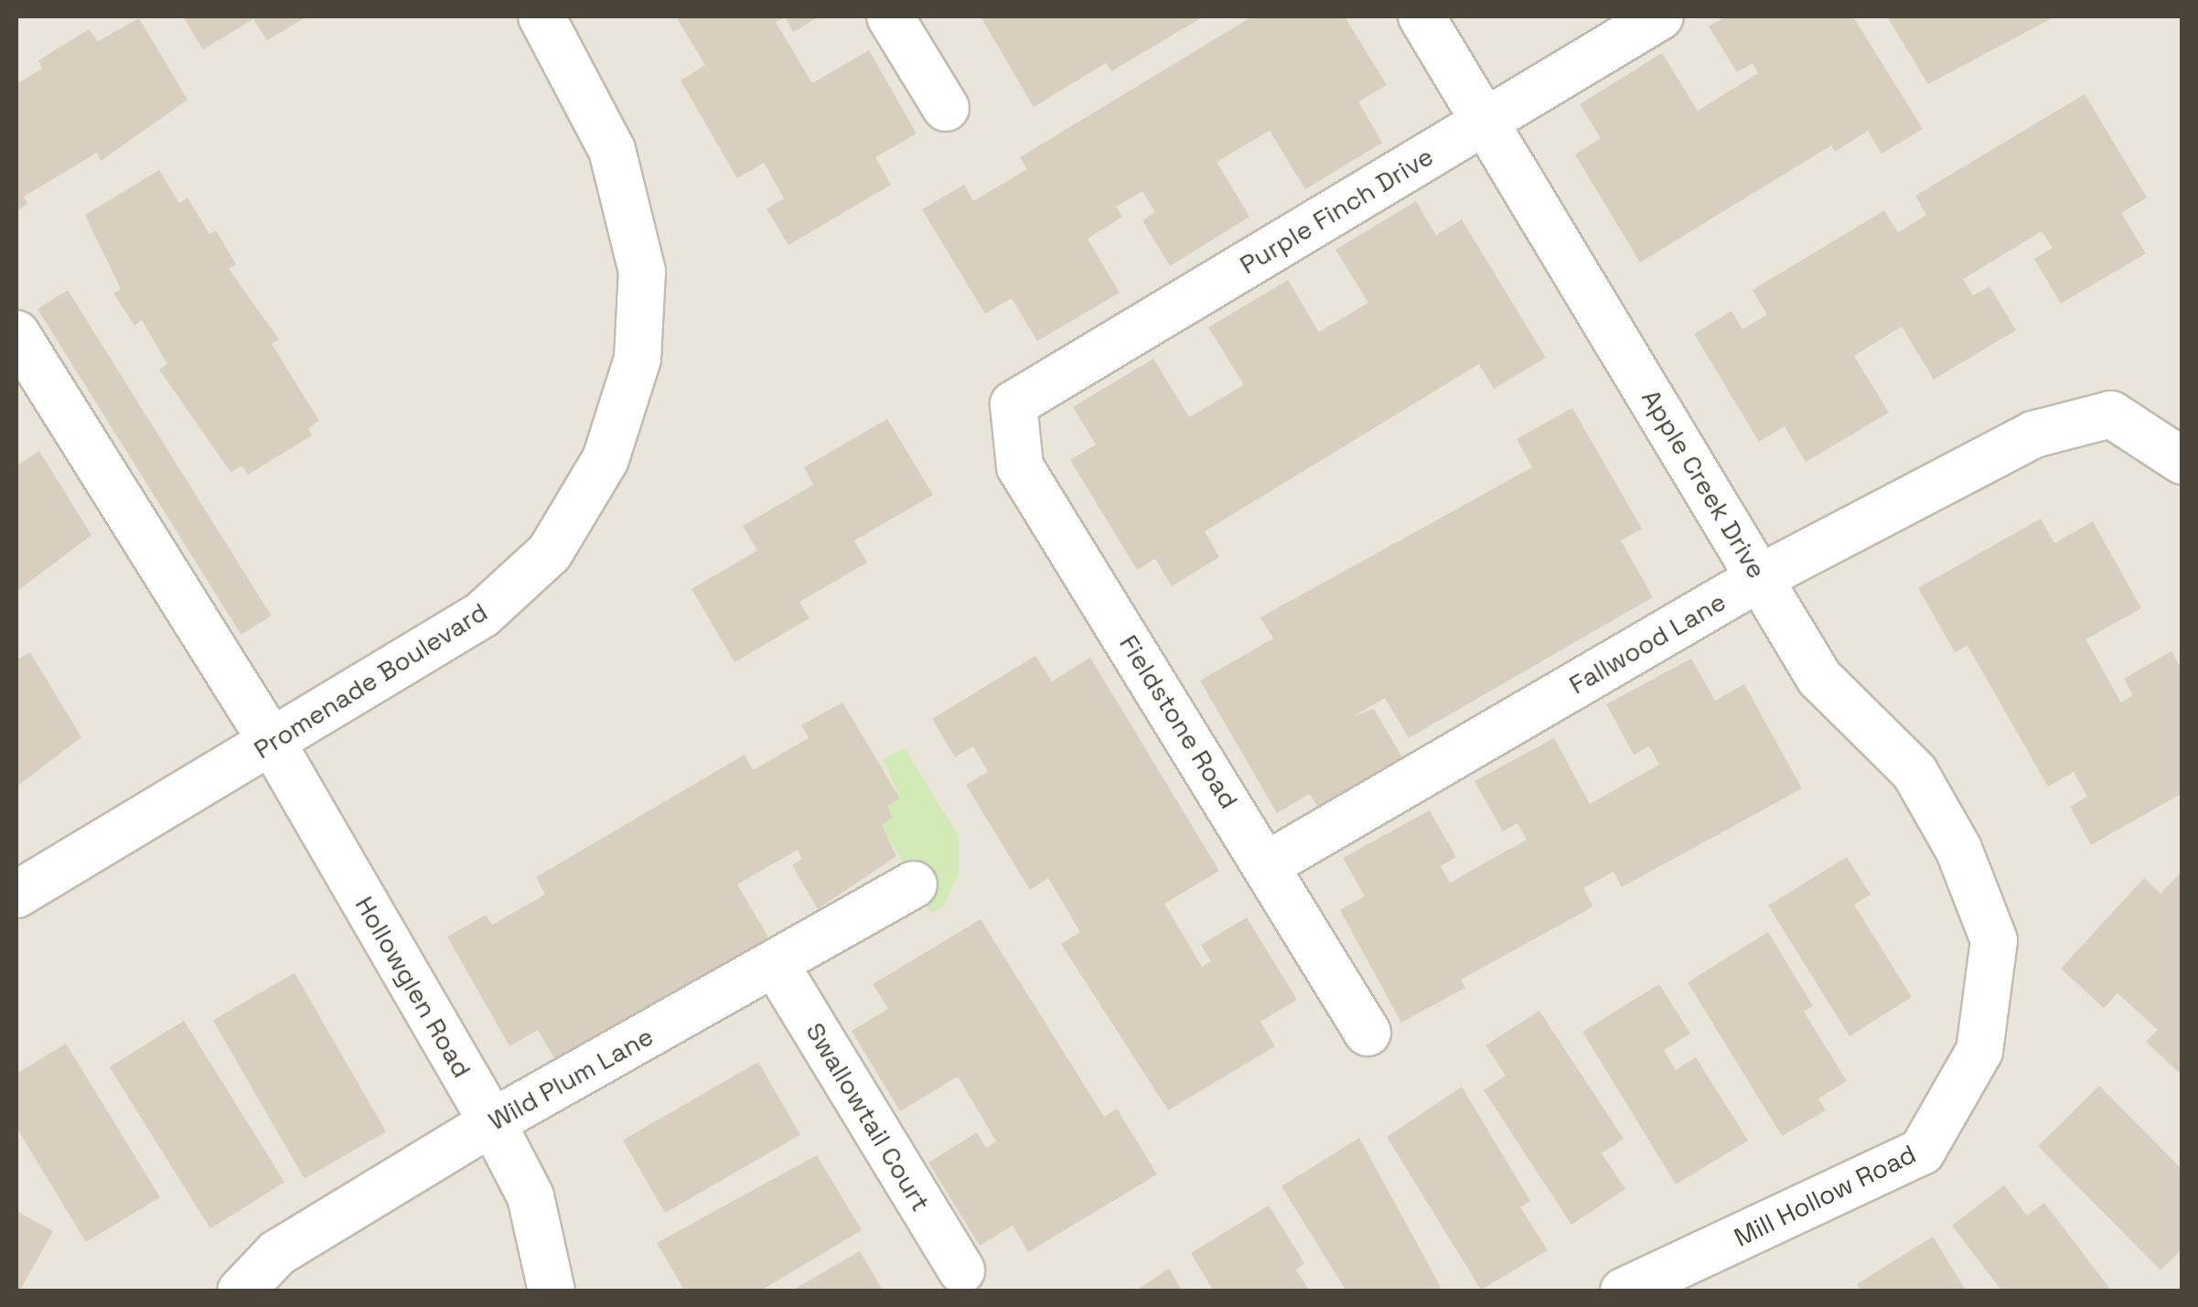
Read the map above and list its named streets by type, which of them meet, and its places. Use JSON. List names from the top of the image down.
{
  "streets": {
    "street": [
      "Purple Finch Drive",
      "Apple Creek Drive",
      "Fallwood Lane",
      "Promenade Boulevard",
      "Fieldstone Road",
      "Hollowglen Road",
      "Wild Plum Lane",
      "Swallowtail Court",
      "Mill Hollow Road"
    ]
  },
  "crossings": [
    ["Purple Finch Drive", "Apple Creek Drive"],
    ["Purple Finch Drive", "Fieldstone Road"],
    ["Apple Creek Drive", "Fallwood Lane"],
    ["Apple Creek Drive", "Mill Hollow Road"],
    ["Fallwood Lane", "Fieldstone Road"],
    ["Promenade Boulevard", "Hollowglen Road"],
    ["Hollowglen Road", "Wild Plum Lane"],
    ["Wild Plum Lane", "Swallowtail Court"]
  ]
}
